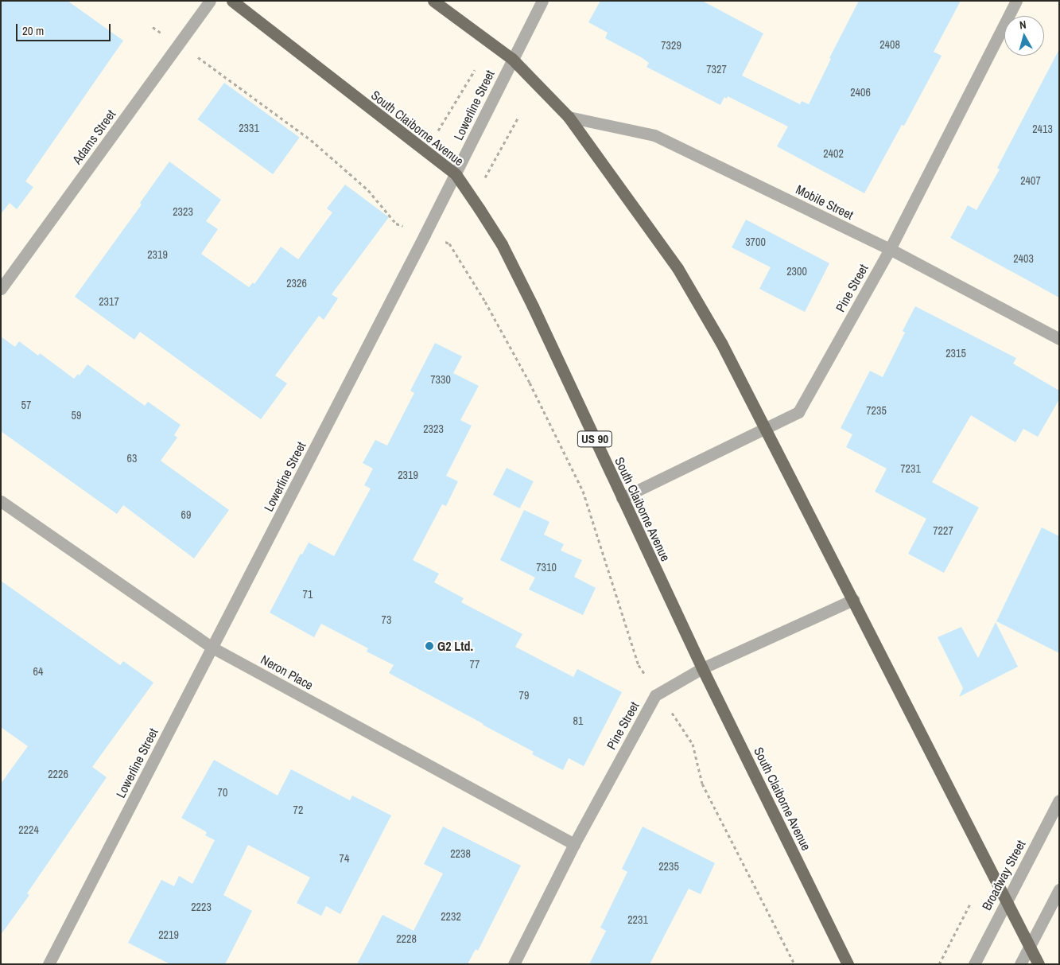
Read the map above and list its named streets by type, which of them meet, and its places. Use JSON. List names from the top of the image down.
{
  "streets": {
    "main road": ["South Claiborne Avenue", "US 90"],
    "street": [
      "Lowerline Street",
      "Adams Street",
      "Mobile Street",
      "Pine Street",
      "Neron Place",
      "Broadway Street"
    ]
  },
  "crossings": [
    ["Lowerline Street", "South Claiborne Avenue"],
    ["Lowerline Street", "Neron Place"],
    ["South Claiborne Avenue", "Pine Street"],
    ["Mobile Street", "Pine Street"],
    ["Pine Street", "Neron Place"]
  ],
  "places": ["G2 Ltd."],
  "house_numbers": [
    "2408",
    "7329",
    "7327",
    "2406",
    "2331",
    "2413",
    "2402",
    "2407",
    "2323",
    "3700",
    "2319",
    "2403",
    "2300",
    "2326",
    "2317",
    "2315",
    "7330",
    "57",
    "7235",
    "59",
    "2323",
    "63",
    "7231",
    "2319",
    "69",
    "7227",
    "7310",
    "71",
    "73",
    "77",
    "64",
    "79",
    "81",
    "2226",
    "70",
    "72",
    "2224",
    "2238",
    "74",
    "2235",
    "2223",
    "2232",
    "2231",
    "2219",
    "2228"
  ],
  "scale_bar": "20 m",
  "north": "top"
}
